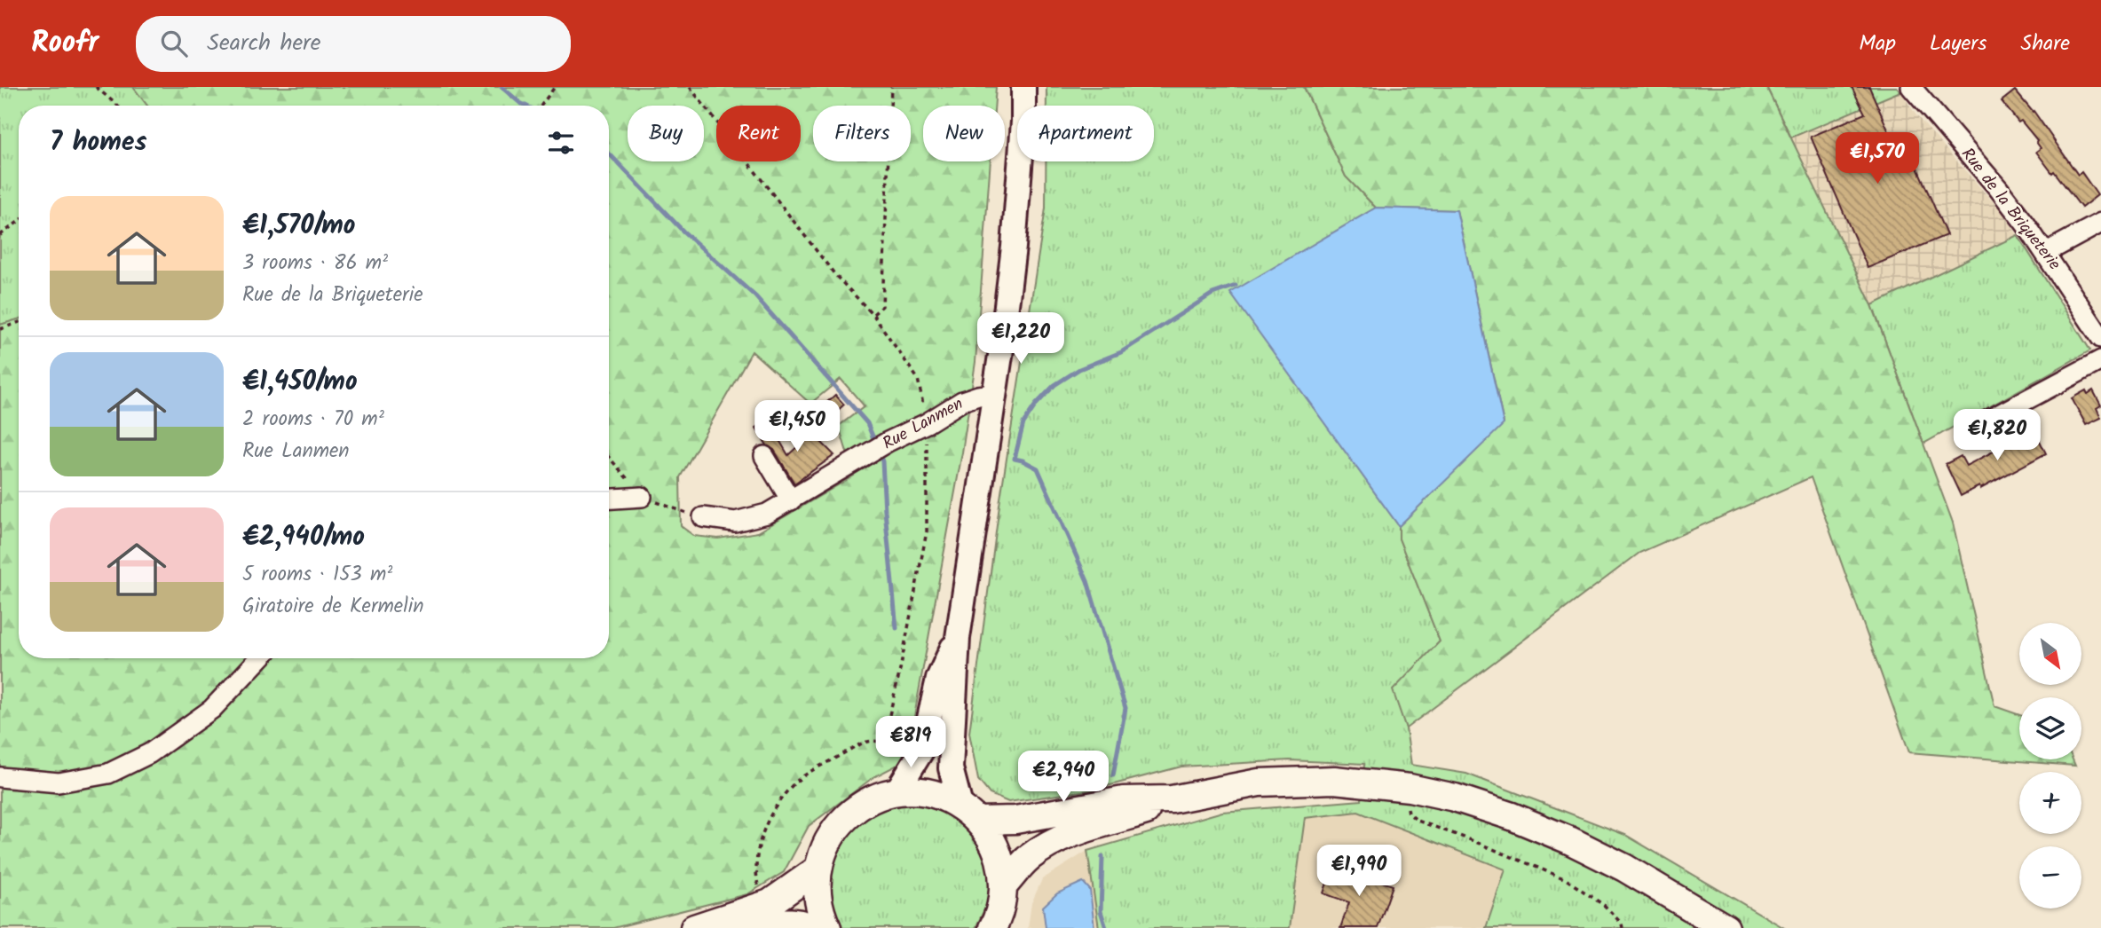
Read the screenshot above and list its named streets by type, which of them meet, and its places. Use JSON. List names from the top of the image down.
{
  "streets": {
    "street": ["Rue de la Briqueterie", "Rue Lanmen"]
  },
  "north": "bottom right",
  "page": {
    "header": "Roofr",
    "search": "Search here",
    "nav": ["Map", "Layers", "Share"],
    "chip": [
      "Buy",
      "Rent",
      "Filters",
      "New",
      "Apartment"
    ],
    "heading": "7 homes",
    "price": [
      "€1,570",
      "€1,220",
      "€1,450",
      "€1,820",
      "€819",
      "€2,940",
      "€1,990"
    ],
    "list": [
      {
        "name": "€1,570/mo",
        "note": "3 rooms · 86 m² · Rue de la Briqueterie"
      },
      {
        "name": "€1,450/mo",
        "note": "2 rooms · 70 m² · Rue Lanmen"
      },
      {
        "name": "€2,940/mo",
        "note": "5 rooms · 153 m² · Giratoire de Kermelin"
      }
    ],
    "map_buttons": ["+", "−"]
  }
}
